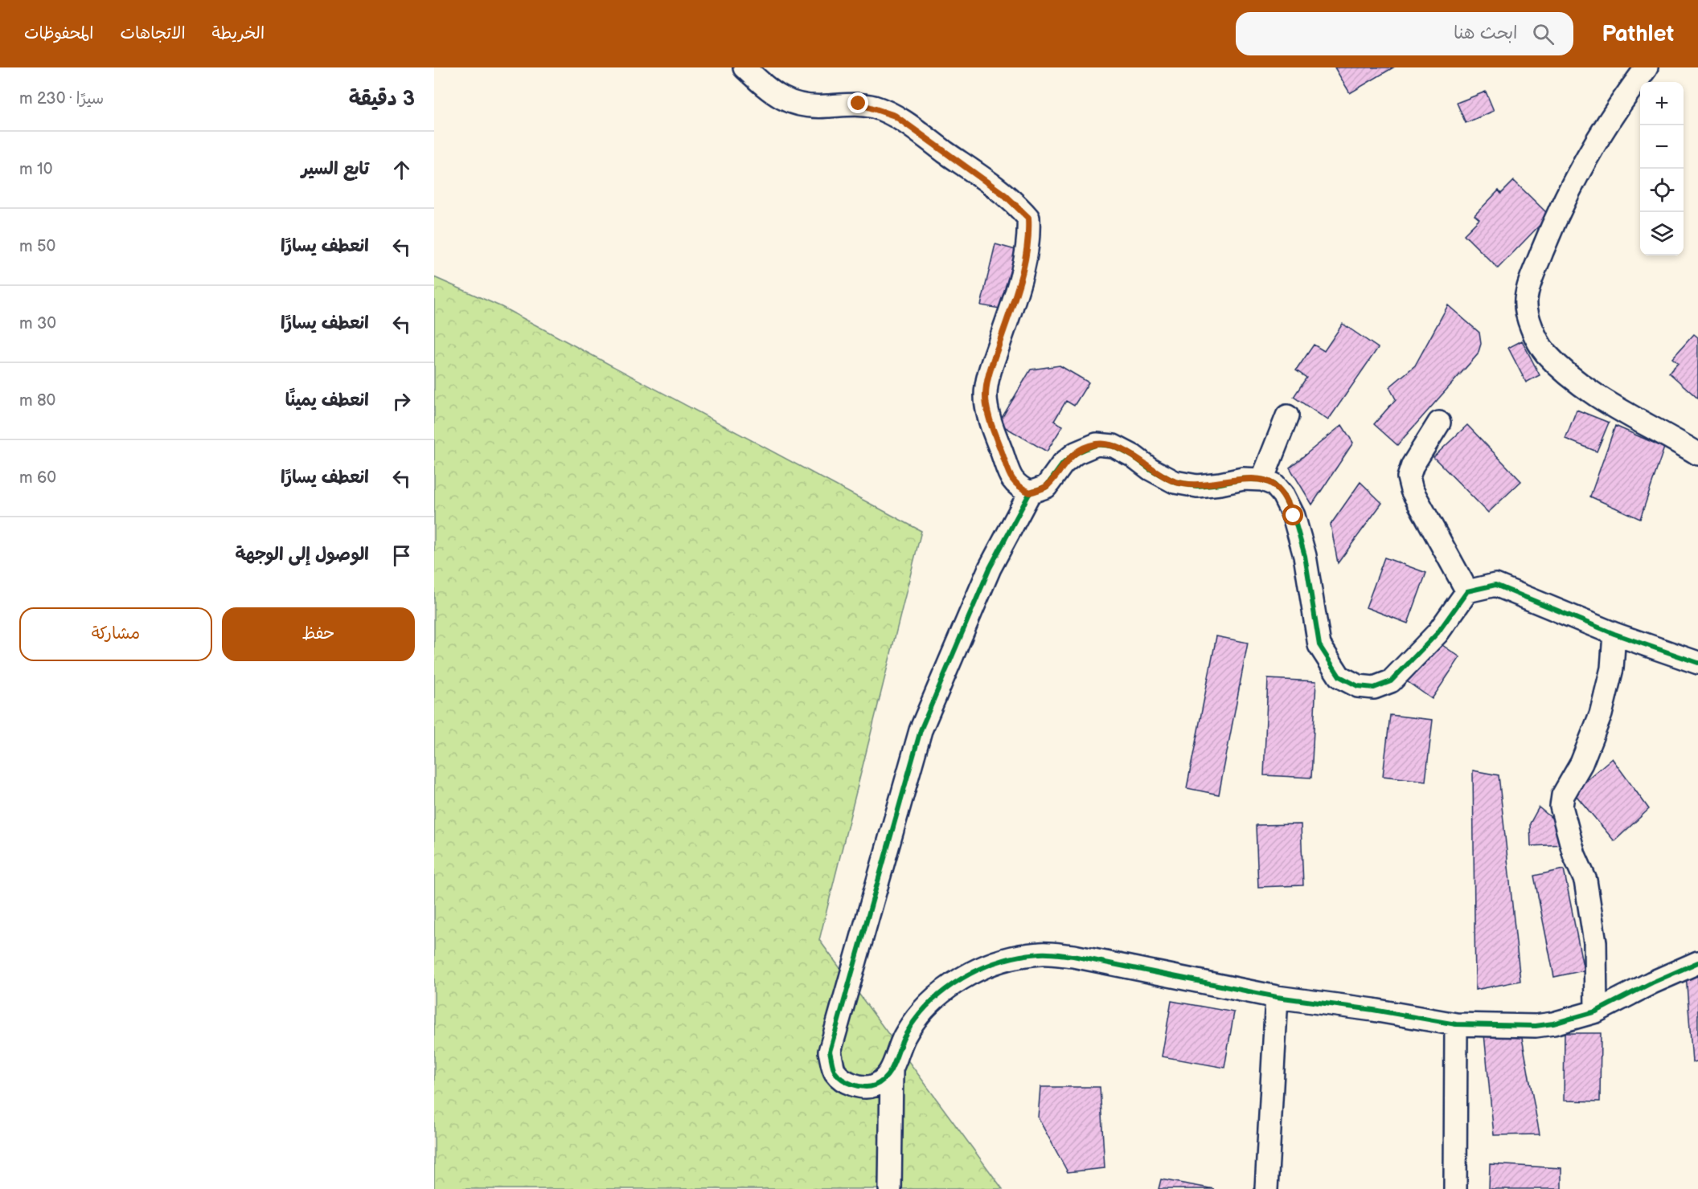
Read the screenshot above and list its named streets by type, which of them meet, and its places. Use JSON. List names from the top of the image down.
{
  "page": {
    "header": "Pathlet",
    "search": "ابحث هنا",
    "nav": ["الخريطة", "الاتجاهات", "المحفوظات"],
    "heading": ["3 دقيقة", "سيرًا · 230 m"],
    "map_buttons": ["+", "−"],
    "list": [
      ["تابع السير", "10 m"],
      ["انعطف يسارًا", "50 m"],
      ["انعطف يسارًا", "30 m"],
      ["انعطف يمينًا", "80 m"],
      ["انعطف يسارًا", "60 m"],
      "الوصول إلى الوجهة"
    ],
    "buttons": ["حفظ", "مشاركة"]
  }
}
